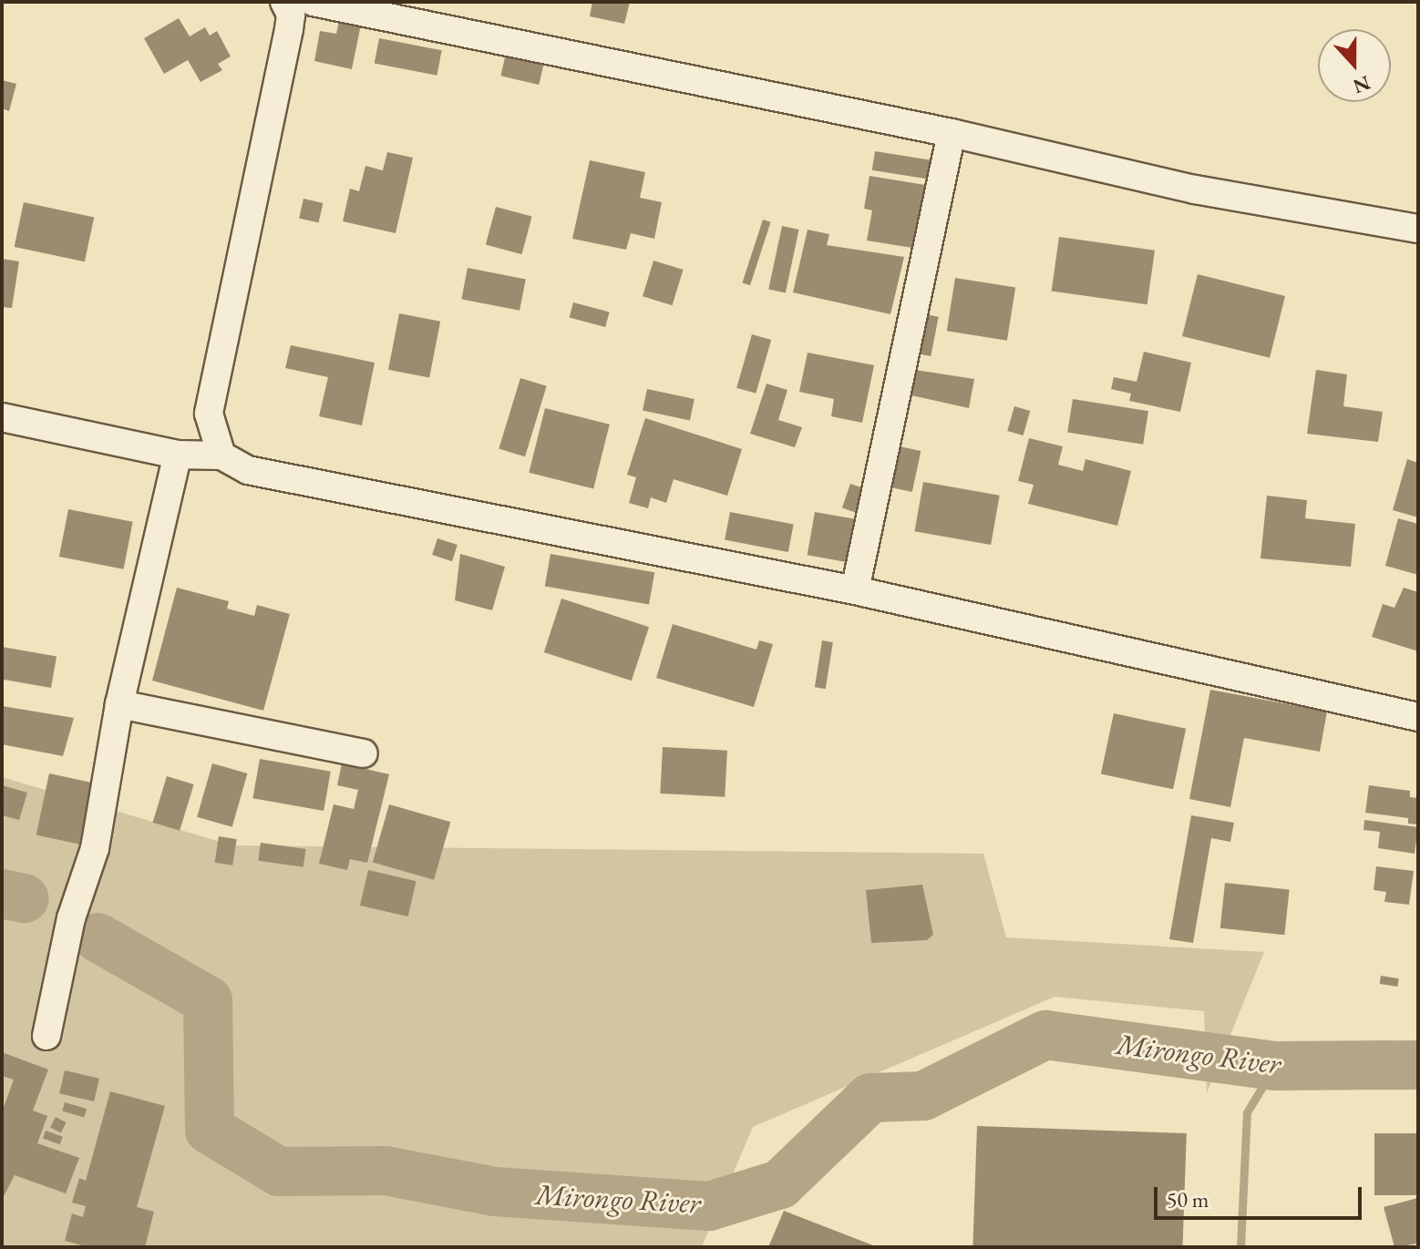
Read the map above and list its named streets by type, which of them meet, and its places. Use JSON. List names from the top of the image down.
{
  "water": ["Mirongo River"],
  "scale_bar": "50 m",
  "north": "bottom"
}
